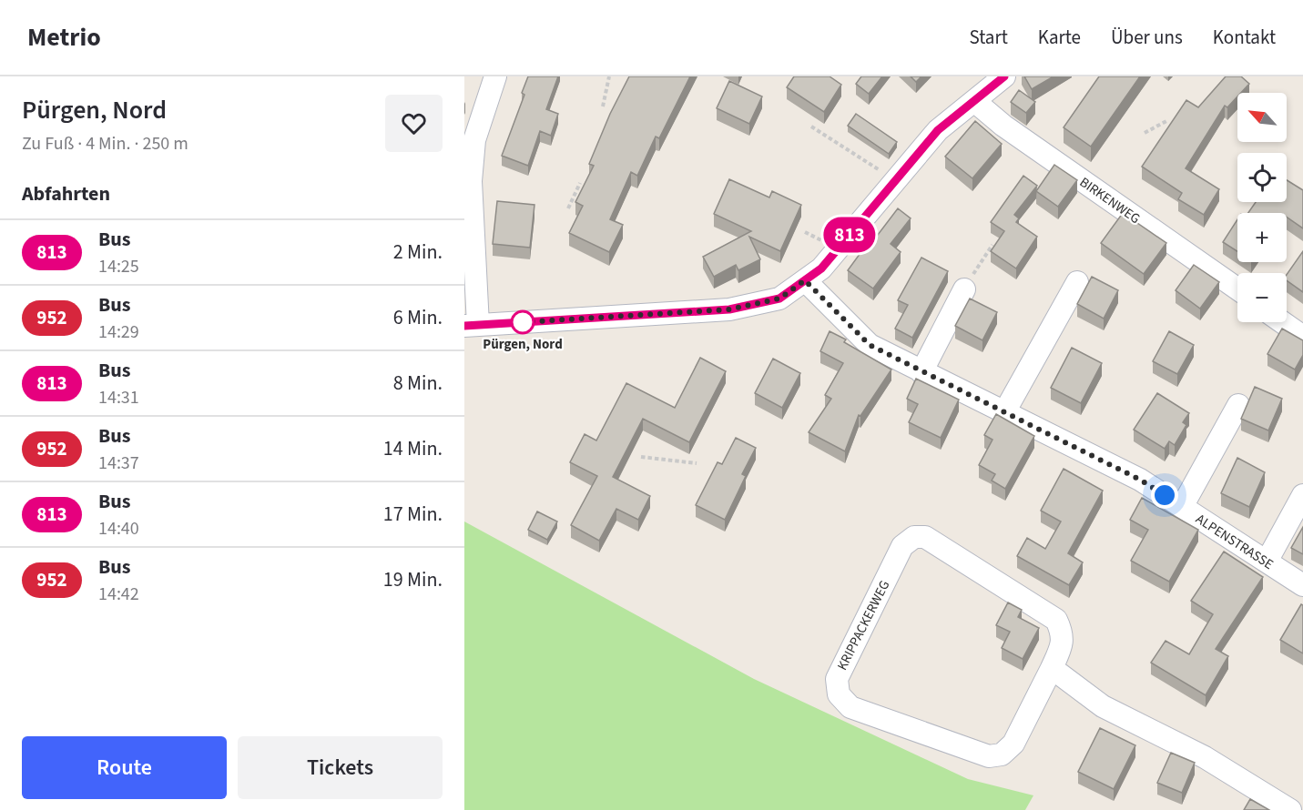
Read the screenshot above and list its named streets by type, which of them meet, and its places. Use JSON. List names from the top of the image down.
{
  "streets": {
    "street": ["BIRKENWEG", "ALPENSTRASSE", "KRIPPACKERWEG"]
  },
  "places": ["Pürgen, Nord"],
  "lines": ["bus line 813"],
  "north": "top left",
  "page": {
    "header": "Metrio",
    "nav": [
      "Start",
      "Karte",
      "Über uns",
      "Kontakt"
    ],
    "heading": [
      ["Pürgen, Nord", "Zu Fuß · 4 Min. · 250 m"],
      "Abfahrten"
    ],
    "on_map": "813",
    "map_buttons": ["+", "−"],
    "list": [
      {
        "mark": "813",
        "name": "Bus",
        "note": "14:25",
        "value": "2 Min."
      },
      {
        "mark": "952",
        "name": "Bus",
        "note": "14:29",
        "value": "6 Min."
      },
      {
        "mark": "813",
        "name": "Bus",
        "note": "14:31",
        "value": "8 Min."
      },
      {
        "mark": "952",
        "name": "Bus",
        "note": "14:37",
        "value": "14 Min."
      },
      {
        "mark": "813",
        "name": "Bus",
        "note": "14:40",
        "value": "17 Min."
      },
      {
        "mark": "952",
        "name": "Bus",
        "note": "14:42",
        "value": "19 Min."
      }
    ],
    "buttons": ["Route", "Tickets"]
  }
}
